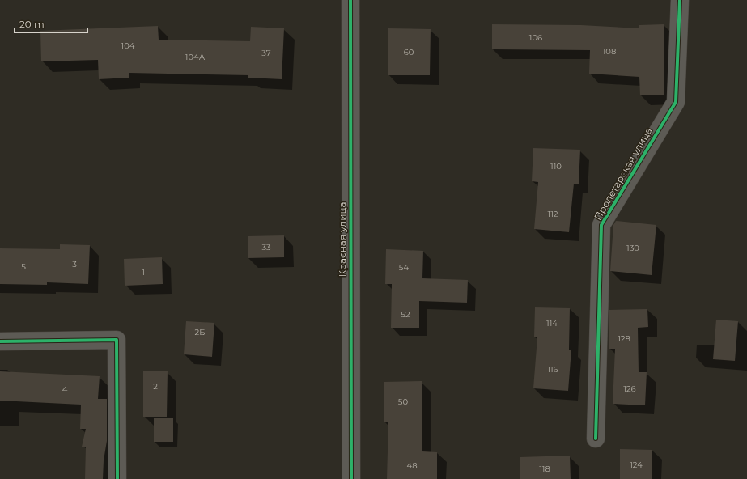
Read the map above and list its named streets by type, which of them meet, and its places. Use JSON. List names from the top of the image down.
{
  "streets": {
    "street": ["Пролетарская улица", "Красная улица"]
  },
  "house_numbers": [
    "106",
    "104",
    "108",
    "60",
    "37",
    "104А",
    "110",
    "112",
    "33",
    "130",
    "3",
    "5",
    "54",
    "1",
    "52",
    "114",
    "2Б",
    "128",
    "116",
    "2",
    "126",
    "4",
    "50",
    "124",
    "48",
    "118"
  ],
  "scale_bar": "20 m"
}
